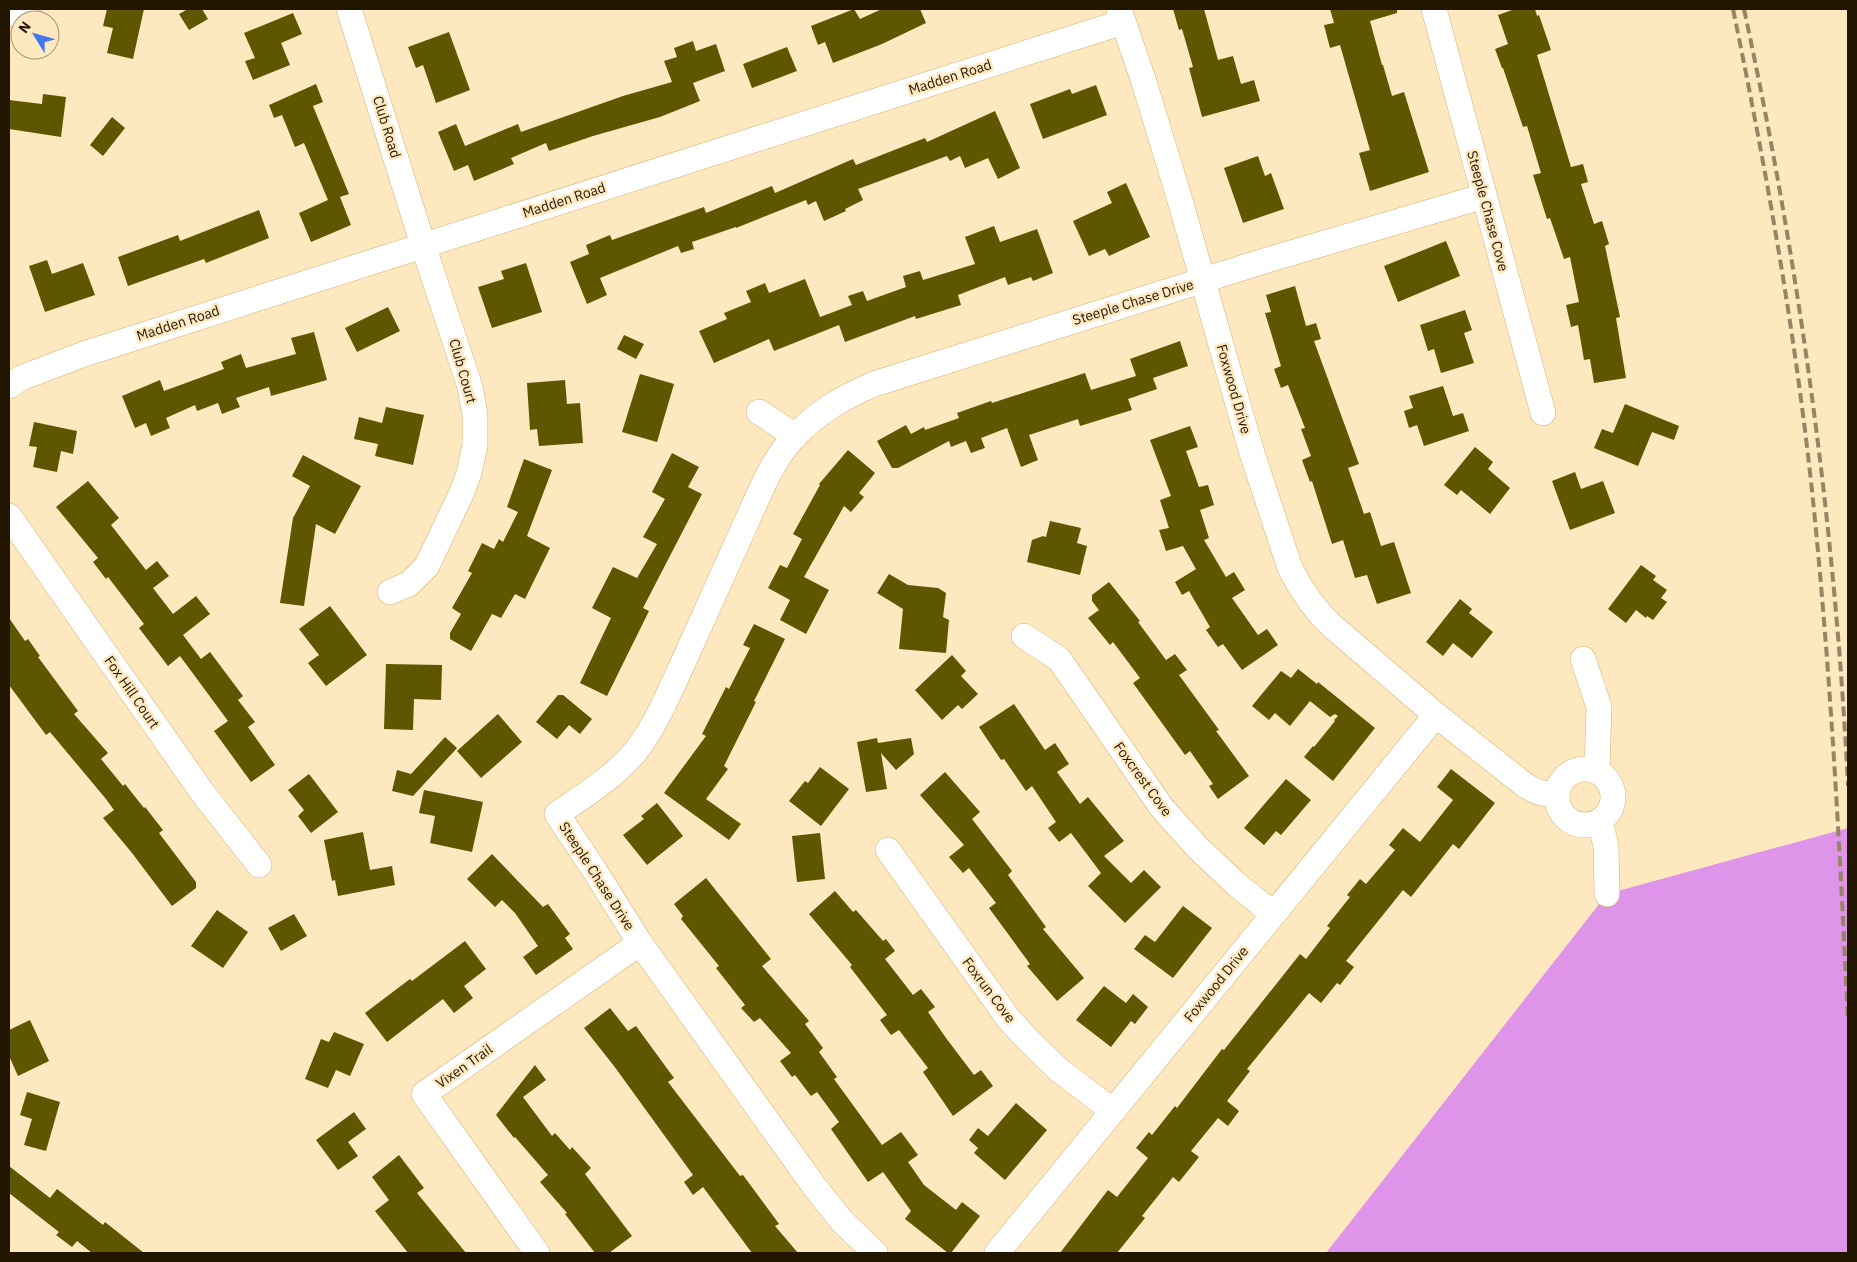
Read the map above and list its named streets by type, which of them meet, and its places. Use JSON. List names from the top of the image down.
{
  "streets": {
    "street": [
      "Madden Road",
      "Club Road",
      "Steeple Chase Cove",
      "Steeple Chase Drive",
      "Club Court",
      "Foxwood Drive",
      "Fox Hill Court",
      "Foxcrest Cove",
      "Foxrun Cove",
      "Vixen Trail"
    ]
  },
  "crossings": [
    ["Madden Road", "Club Road"],
    ["Madden Road", "Club Court"],
    ["Madden Road", "Foxwood Drive"],
    ["Club Road", "Club Court"],
    ["Steeple Chase Cove", "Steeple Chase Drive"],
    ["Steeple Chase Drive", "Foxwood Drive"],
    ["Steeple Chase Drive", "Vixen Trail"],
    ["Foxwood Drive", "Foxcrest Cove"],
    ["Foxwood Drive", "Foxrun Cove"]
  ],
  "north": "top left"
}
